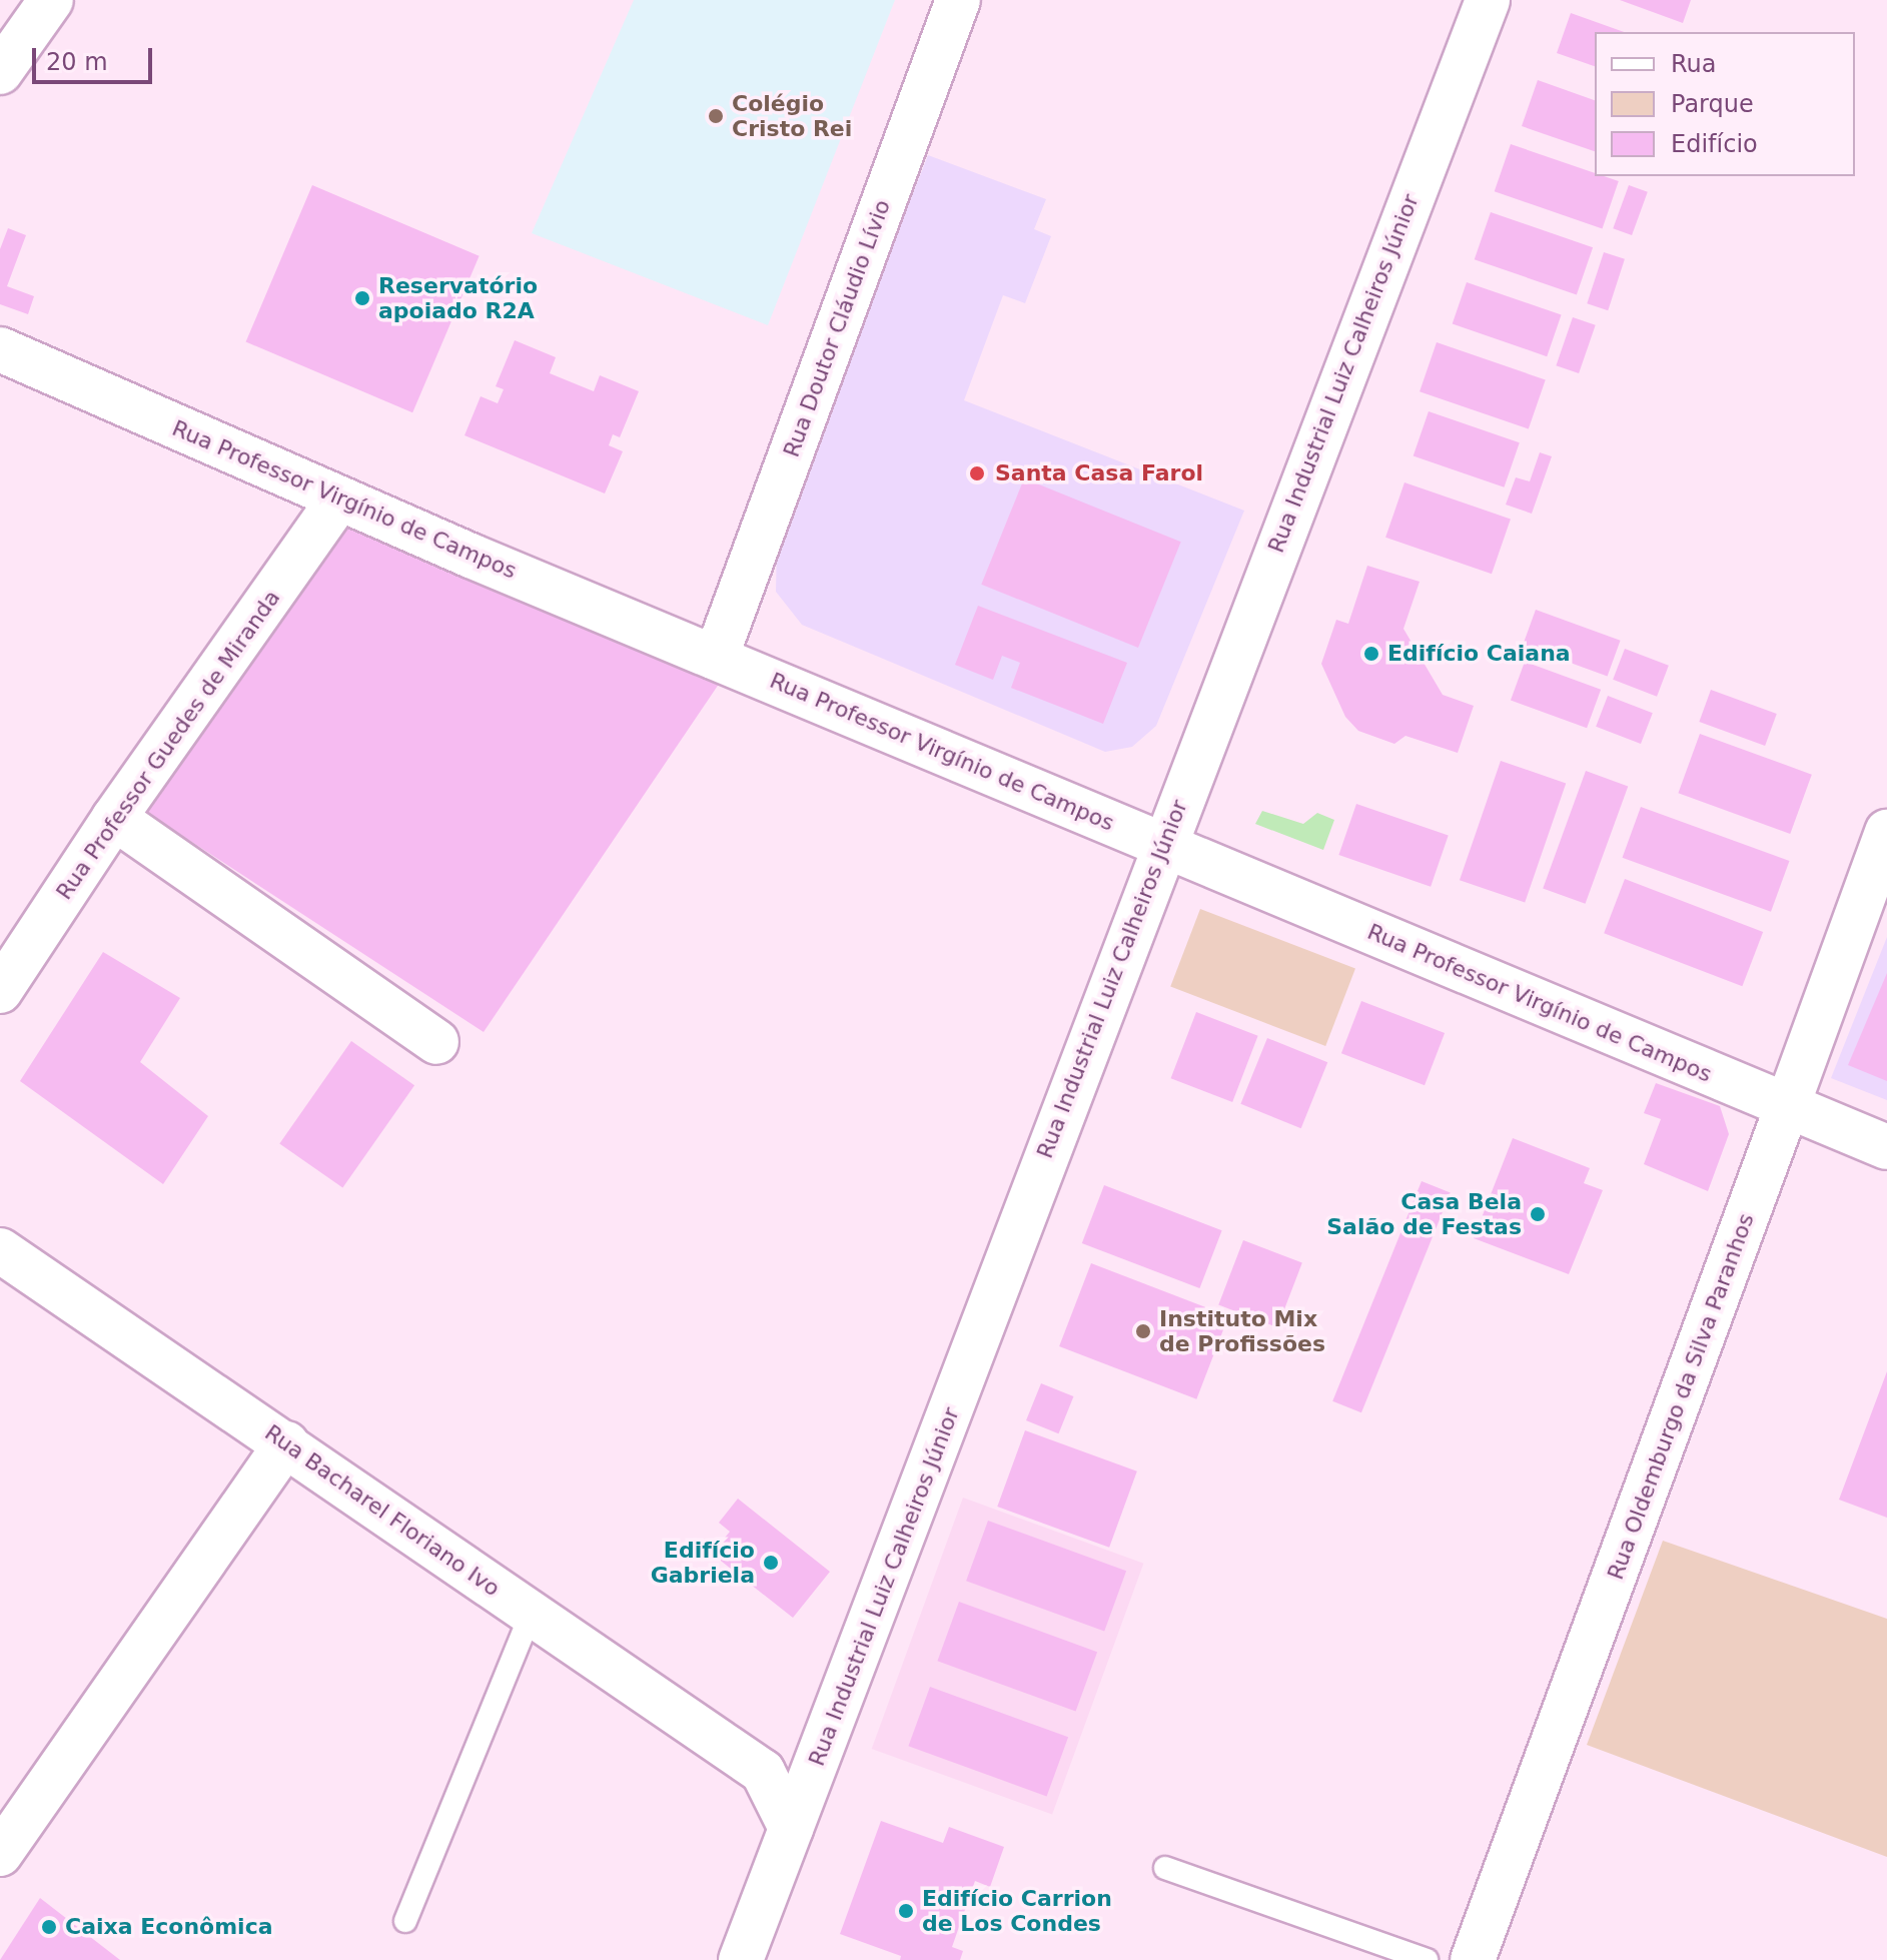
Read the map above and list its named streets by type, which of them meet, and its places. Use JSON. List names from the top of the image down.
{
  "streets": {
    "street": [
      "Rua Doutor Cláudio Lívio",
      "Rua Industrial Luiz Calheiros Júnior",
      "Rua Professor Virgínio de Campos",
      "Rua Professor Guedes de Miranda",
      "Rua Oldemburgo da Silva Paranhos",
      "Rua Bacharel Floriano Ivo"
    ]
  },
  "crossings": [
    ["Rua Doutor Cláudio Lívio", "Rua Professor Virgínio de Campos"],
    ["Rua Industrial Luiz Calheiros Júnior", "Rua Professor Virgínio de Campos"],
    ["Rua Industrial Luiz Calheiros Júnior", "Rua Bacharel Floriano Ivo"],
    ["Rua Professor Virgínio de Campos", "Rua Professor Guedes de Miranda"],
    ["Rua Professor Virgínio de Campos", "Rua Oldemburgo da Silva Paranhos"]
  ],
  "places": [
    "Colégio Cristo Rei",
    "Reservatório apoiado R2A",
    "Santa Casa Farol",
    "Edifício Caiana",
    "Casa Bela Salão de Festas",
    "Instituto Mix de Profissões",
    "Edifício Gabriela",
    "Edifício Carrion de Los Condes",
    "Caixa Econômica"
  ],
  "legend": ["Rua", "Parque", "Edifício"],
  "scale_bar": "20 m"
}
